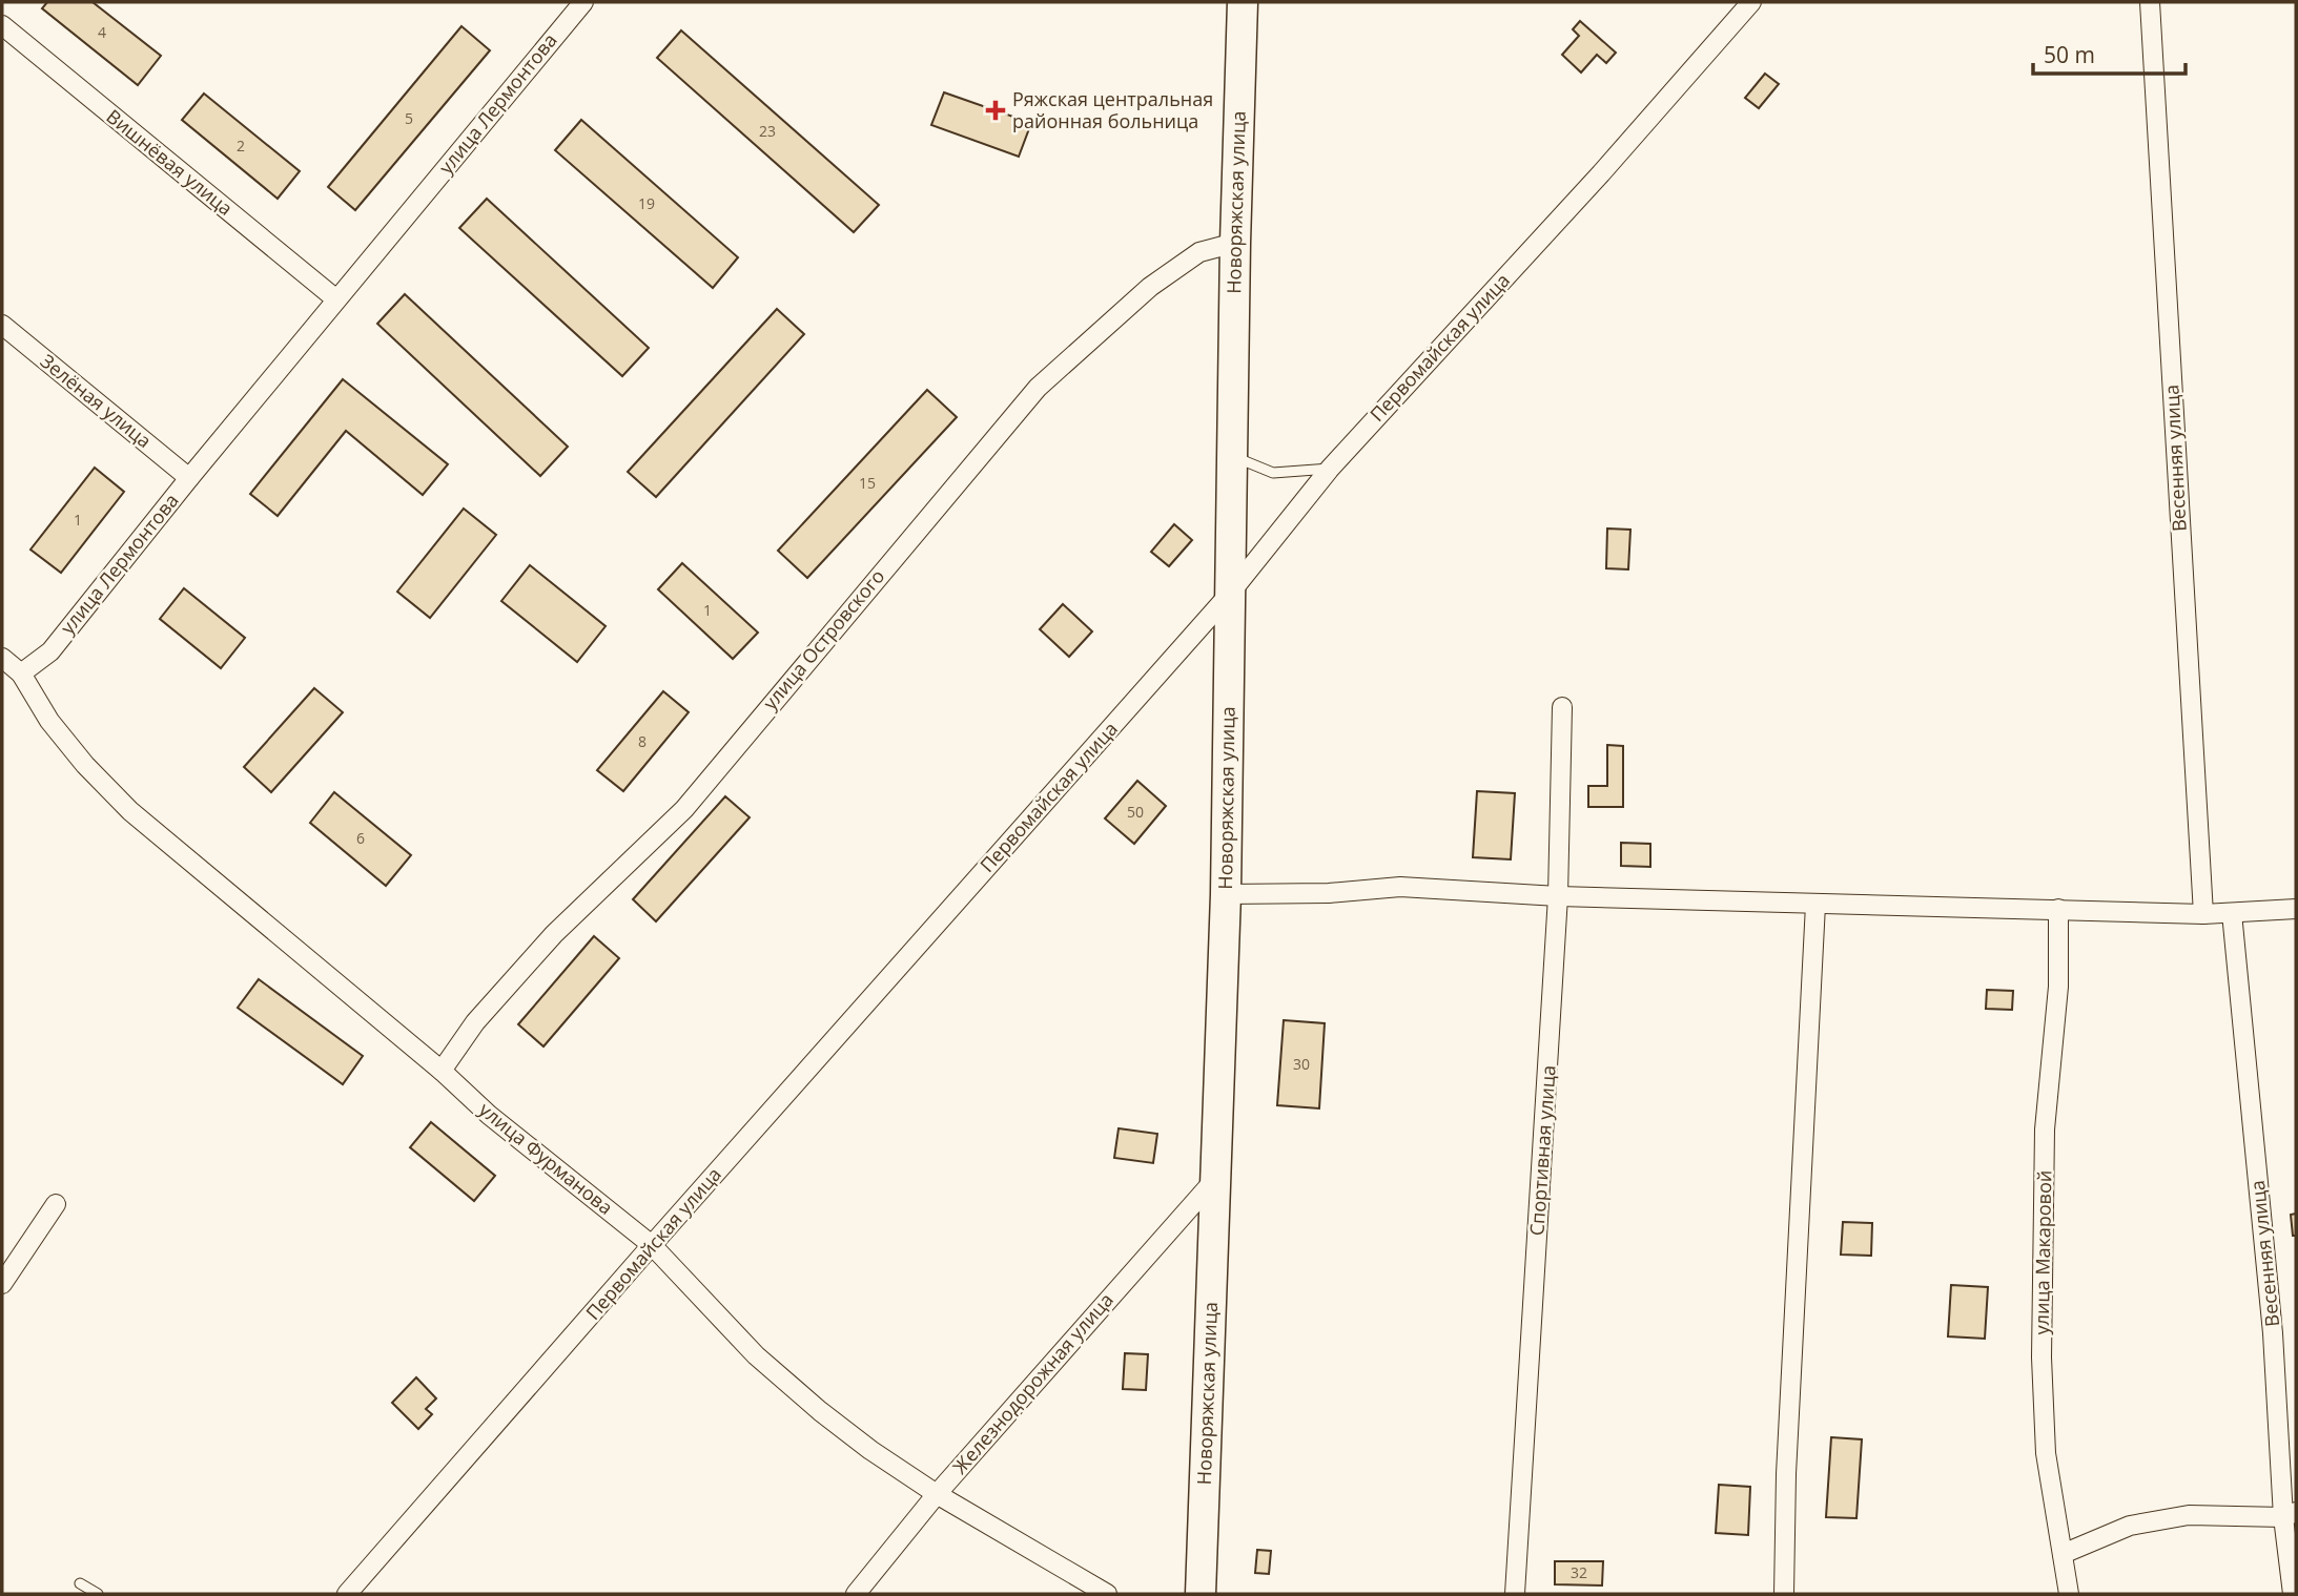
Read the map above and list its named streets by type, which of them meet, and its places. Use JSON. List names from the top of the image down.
{
  "streets": {
    "main road": ["Новоряжская улица"],
    "street": [
      "улица Лермонтова",
      "Вишнёвая улица",
      "Первомайская улица",
      "Зелёная улица",
      "Весенняя улица",
      "улица Островского",
      "Спортивная улица",
      "улица Фурманова",
      "улица Макаровой",
      "Железнодорожная улица"
    ]
  },
  "crossings": [
    ["улица Лермонтова", "Вишнёвая улица"],
    ["улица Лермонтова", "Зелёная улица"],
    ["Новоряжская улица", "Первомайская улица"],
    ["Новоряжская улица", "улица Островского"],
    ["Новоряжская улица", "Железнодорожная улица"],
    ["Первомайская улица", "улица Фурманова"],
    ["улица Островского", "улица Фурманова"],
    ["улица Фурманова", "Железнодорожная улица"]
  ],
  "places": {
    "health": ["Ряжская центральная районная больница"]
  },
  "house_numbers": [
    "4",
    "5",
    "23",
    "2",
    "19",
    "15",
    "1",
    "1",
    "8",
    "50",
    "6",
    "30",
    "32"
  ],
  "scale_bar": "50 m"
}
